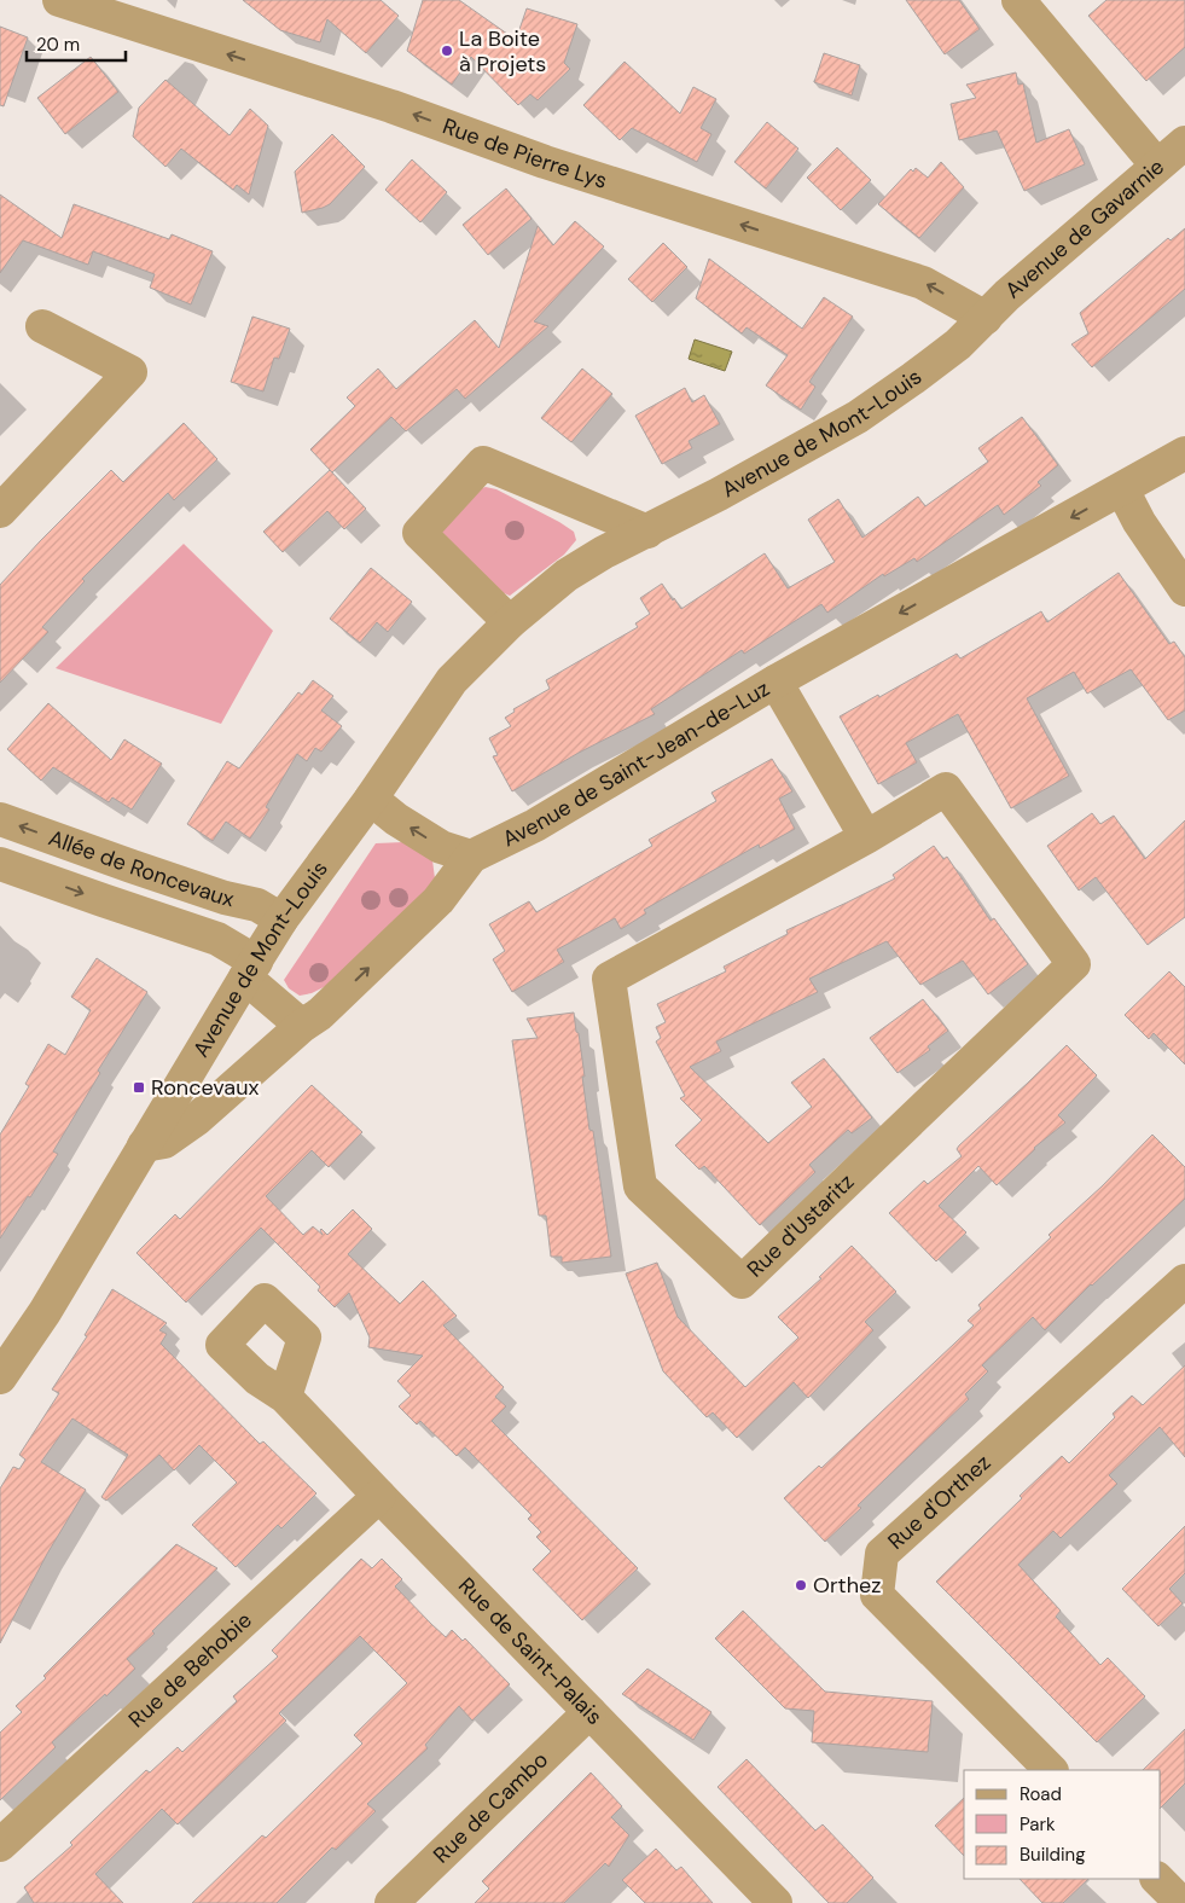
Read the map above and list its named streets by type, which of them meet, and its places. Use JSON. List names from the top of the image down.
{
  "streets": {
    "street": [
      "Rue de Pierre Lys",
      "Avenue de Gavarnie",
      "Avenue de Mont-Louis",
      "Avenue de Saint-Jean-de-Luz",
      "Allée de Roncevaux",
      "Rue d'Ustaritz",
      "Rue d'Orthez",
      "Rue de Saint-Palais",
      "Rue de Behobie",
      "Rue de Cambo"
    ]
  },
  "crossings": [
    ["Rue de Pierre Lys", "Avenue de Gavarnie"],
    ["Rue de Pierre Lys", "Avenue de Mont-Louis"],
    ["Avenue de Gavarnie", "Avenue de Mont-Louis"],
    ["Avenue de Mont-Louis", "Avenue de Saint-Jean-de-Luz"],
    ["Avenue de Mont-Louis", "Allée de Roncevaux"],
    ["Avenue de Saint-Jean-de-Luz", "Allée de Roncevaux"],
    ["Rue de Saint-Palais", "Rue de Behobie"],
    ["Rue de Saint-Palais", "Rue de Cambo"]
  ],
  "one_way": ["Rue de Pierre Lys"],
  "places": {
    "other": ["La Boite à Projets", "Orthez"],
    "transit": ["Roncevaux"]
  },
  "legend": ["Road", "Park", "Building"],
  "scale_bar": "20 m"
}
